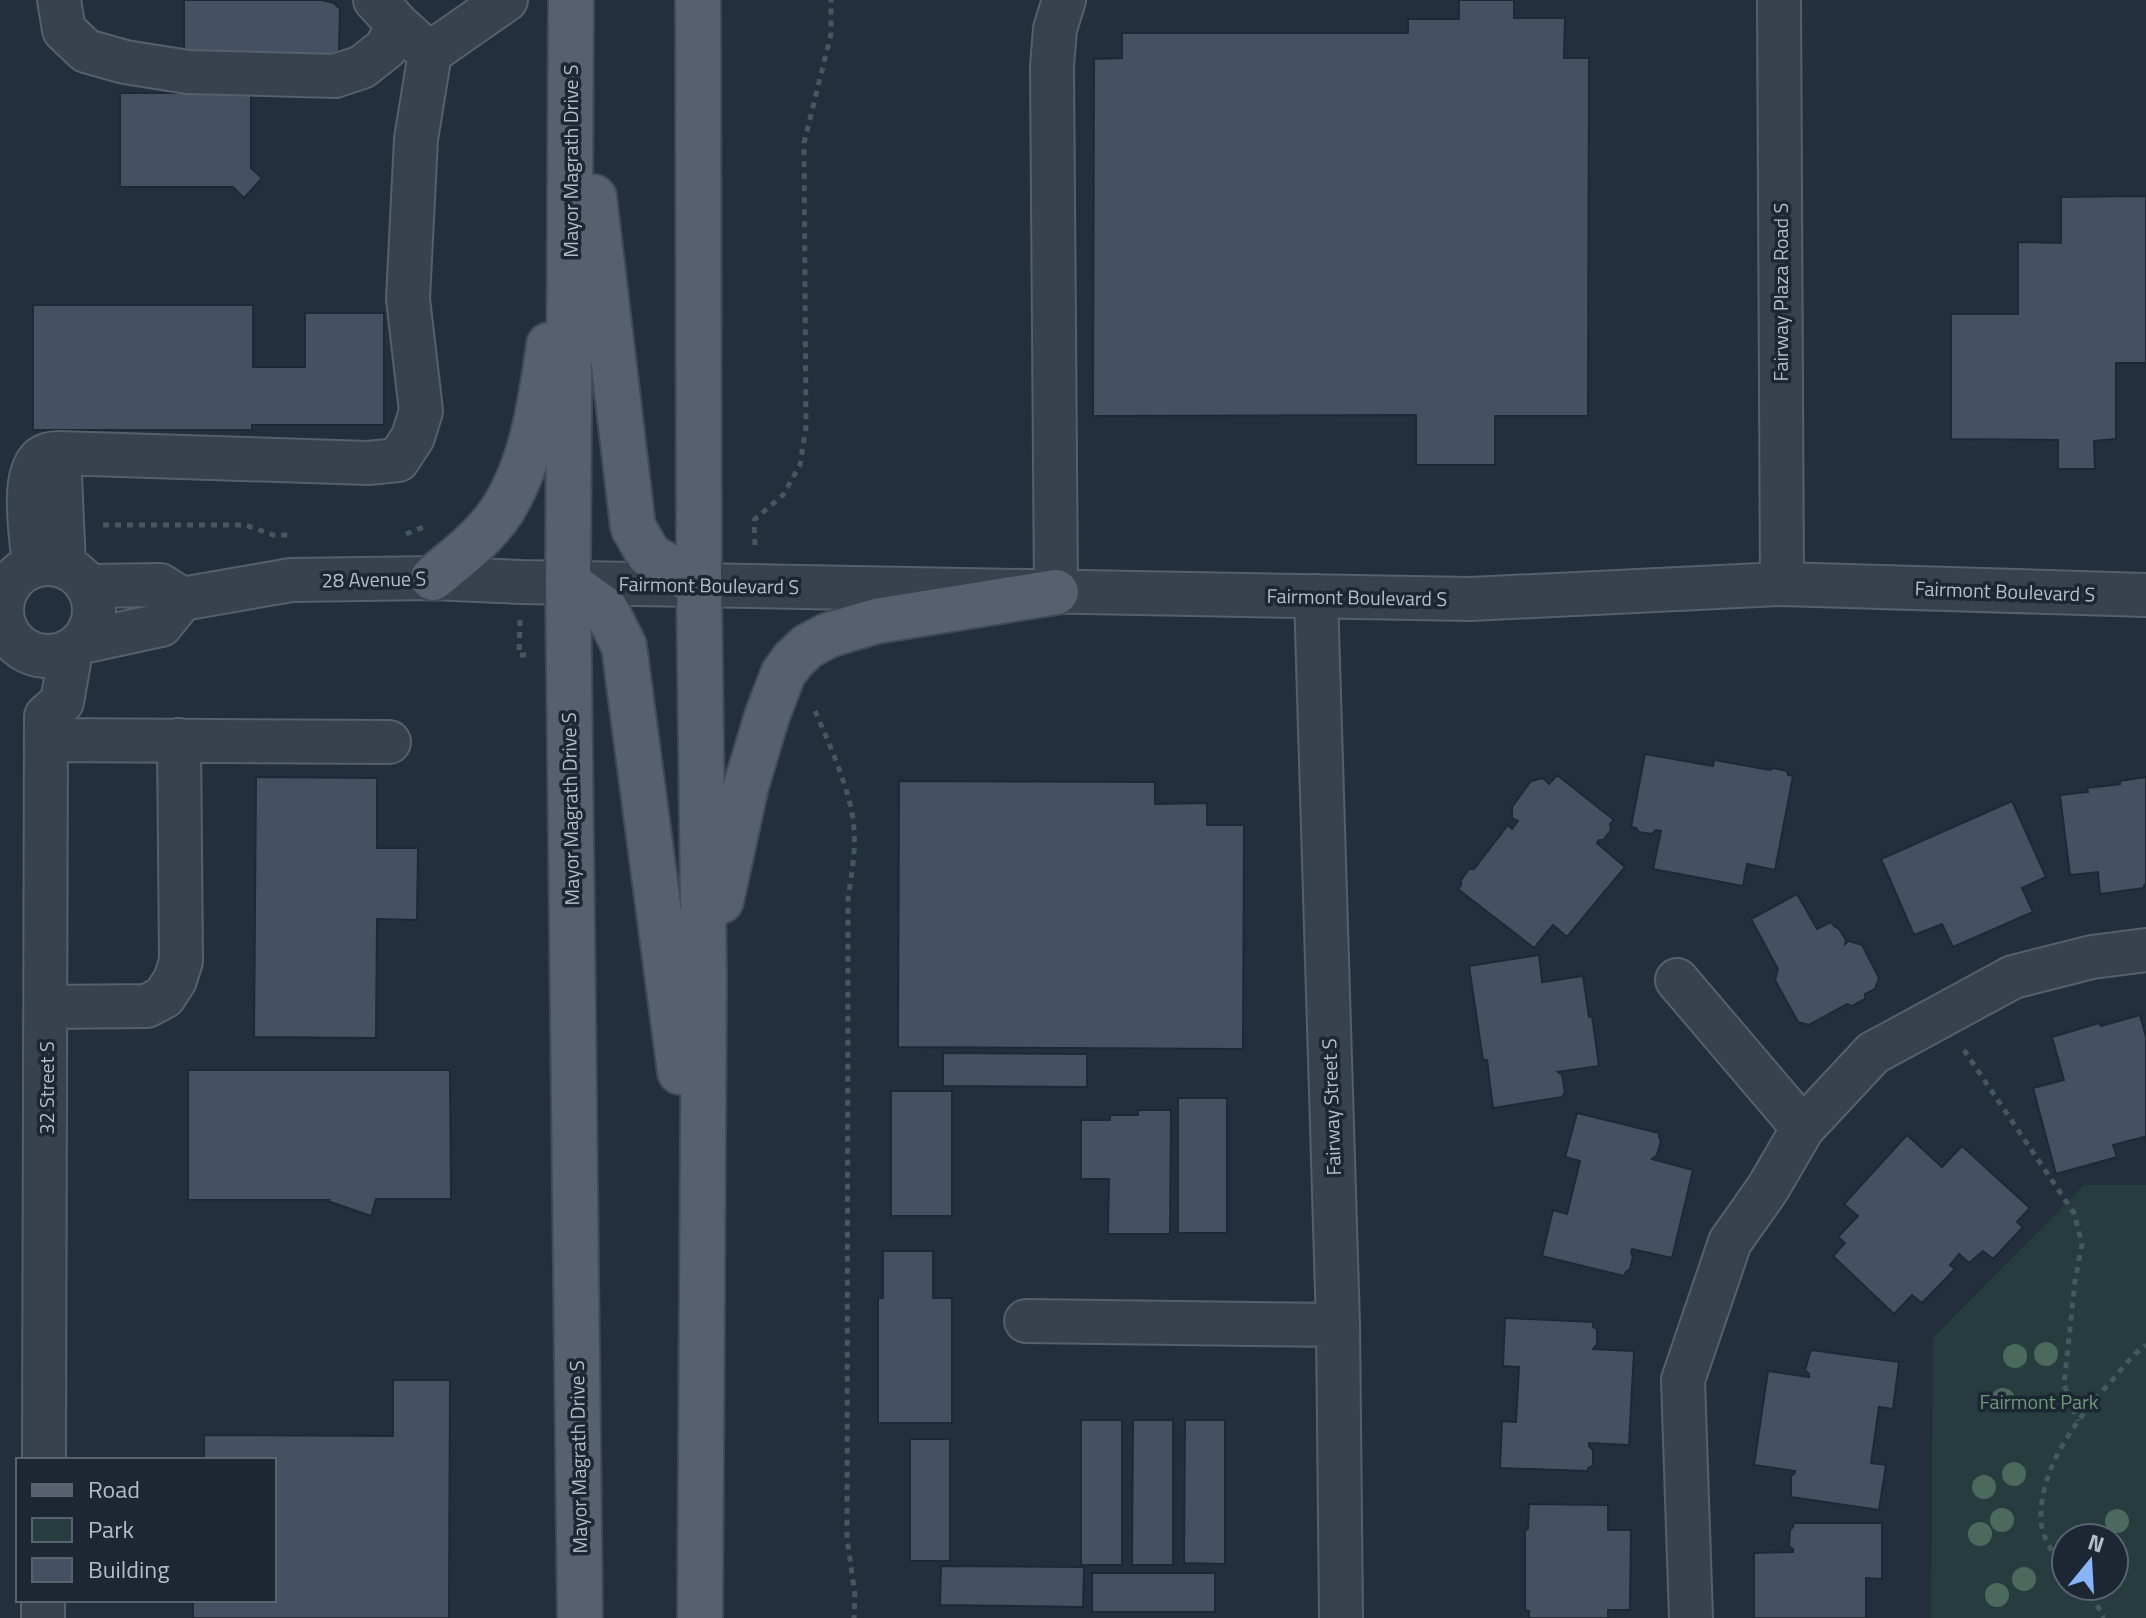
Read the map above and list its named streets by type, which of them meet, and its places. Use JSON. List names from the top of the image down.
{
  "streets": {
    "main road": ["Mayor Magrath Drive S"],
    "street": [
      "Fairway Plaza Road S",
      "28 Avenue S",
      "Fairmont Boulevard S",
      "32 Street S",
      "Fairway Street S"
    ]
  },
  "crossings": [
    ["Mayor Magrath Drive S", "28 Avenue S"],
    ["Mayor Magrath Drive S", "Fairmont Boulevard S"],
    ["Fairway Plaza Road S", "Fairmont Boulevard S"],
    ["28 Avenue S", "Fairmont Boulevard S"],
    ["Fairmont Boulevard S", "Fairway Street S"]
  ],
  "parks": ["Fairmont Park"],
  "legend": ["Road", "Park", "Building"],
  "north": "top"
}
